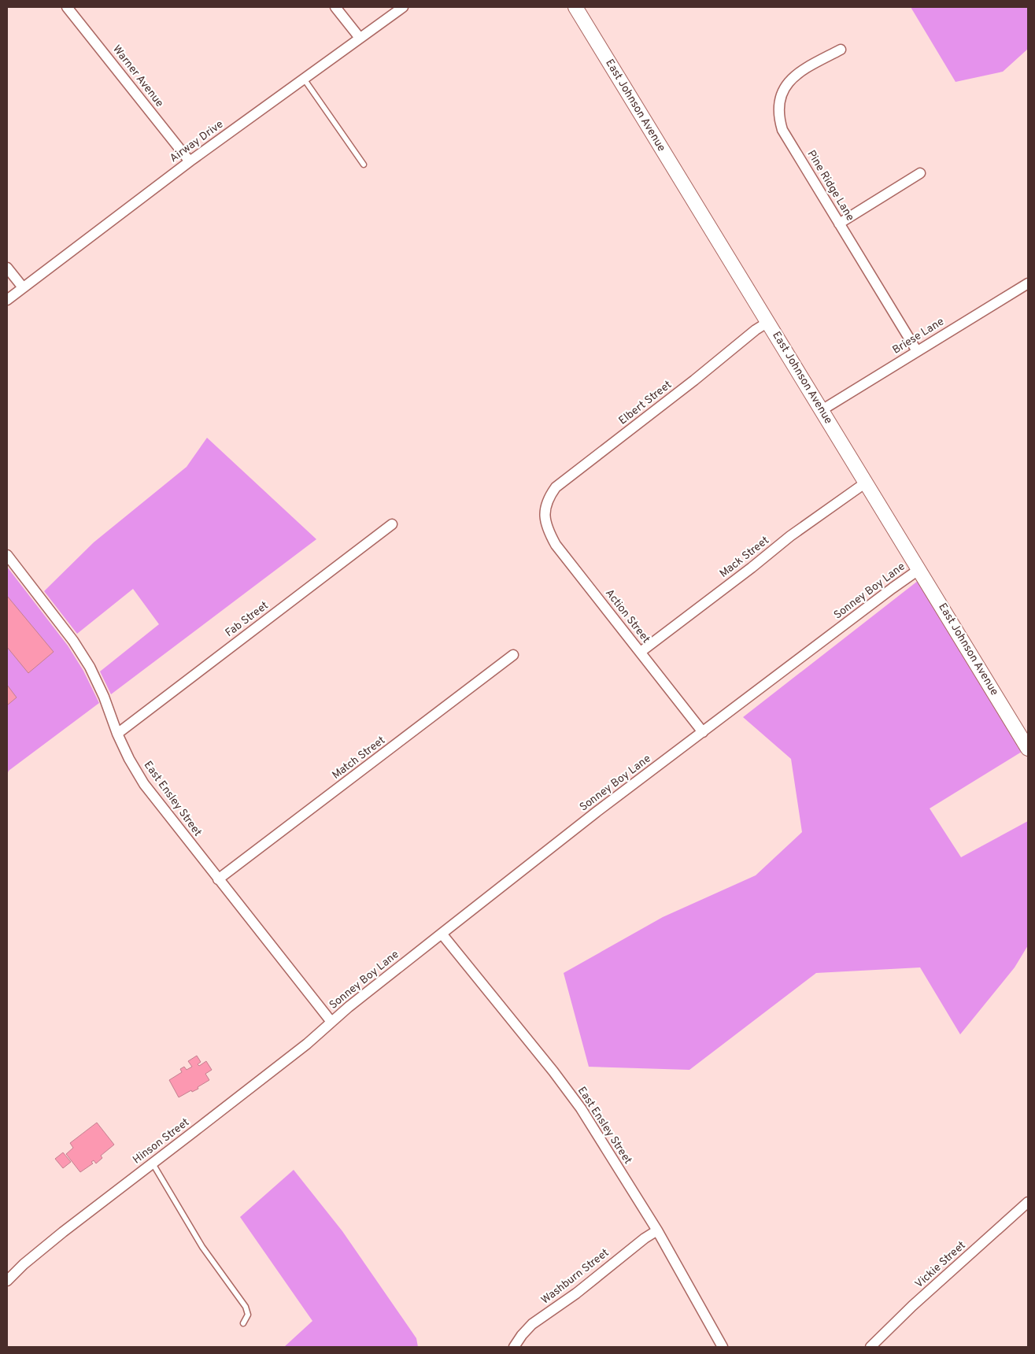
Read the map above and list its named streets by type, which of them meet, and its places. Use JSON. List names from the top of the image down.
{
  "streets": {
    "main road": ["East Johnson Avenue"],
    "street": [
      "Warner Avenue",
      "Airway Drive",
      "Pine Ridge Lane",
      "Briese Lane",
      "Elbert Street",
      "Mack Street",
      "Sonney Boy Lane",
      "Action Street",
      "Fab Street",
      "Match Street",
      "East Ensley Street",
      "Hinson Street",
      "Vickie Street",
      "Washburn Street"
    ]
  },
  "crossings": [
    ["Warner Avenue", "Airway Drive"],
    ["East Johnson Avenue", "Briese Lane"],
    ["East Johnson Avenue", "Elbert Street"],
    ["East Johnson Avenue", "Mack Street"],
    ["East Johnson Avenue", "Sonney Boy Lane"],
    ["Pine Ridge Lane", "Briese Lane"],
    ["Elbert Street", "Action Street"],
    ["Mack Street", "Action Street"],
    ["Sonney Boy Lane", "Action Street"],
    ["Sonney Boy Lane", "East Ensley Street"],
    ["Sonney Boy Lane", "Hinson Street"],
    ["Fab Street", "East Ensley Street"],
    ["Match Street", "East Ensley Street"],
    ["East Ensley Street", "Hinson Street"],
    ["East Ensley Street", "Washburn Street"]
  ]
}
